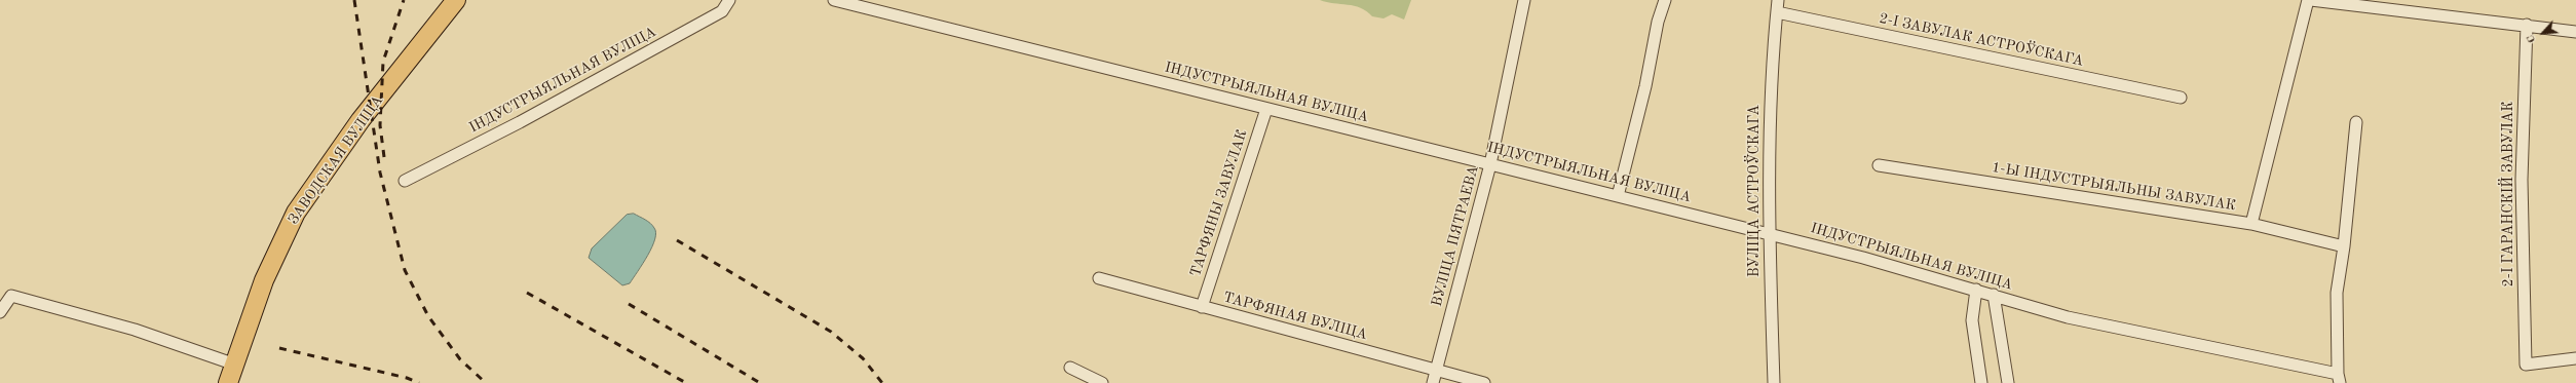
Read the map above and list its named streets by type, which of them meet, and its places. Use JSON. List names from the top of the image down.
{
  "streets": {
    "main road": ["ЗАВОДСКАЯ ВУЛІЦА"],
    "street": [
      "2-І ЗАВУЛАК АСТРОЎСКАГА",
      "ІНДУСТРЫЯЛЬНАЯ ВУЛІЦА",
      "1-Ы ІНДУСТРЫЯЛЬНЫ ЗАВУЛАК",
      "ВУЛІЦА АСТРОЎСКАГА",
      "2-І ГАРАНСКІЙ ЗАВУЛАК",
      "ТАРФЯНЫ ЗАВУЛАК",
      "ВУЛІЦА ПЯТРАЕВА",
      "ТАРФЯНАЯ ВУЛІЦА"
    ]
  },
  "crossings": [
    ["2-І ЗАВУЛАК АСТРОЎСКАГА", "ВУЛІЦА АСТРОЎСКАГА"],
    ["ІНДУСТРЫЯЛЬНАЯ ВУЛІЦА", "ВУЛІЦА АСТРОЎСКАГА"],
    ["ІНДУСТРЫЯЛЬНАЯ ВУЛІЦА", "ТАРФЯНЫ ЗАВУЛАК"],
    ["ІНДУСТРЫЯЛЬНАЯ ВУЛІЦА", "ВУЛІЦА ПЯТРАЕВА"],
    ["ТАРФЯНЫ ЗАВУЛАК", "ТАРФЯНАЯ ВУЛІЦА"],
    ["ВУЛІЦА ПЯТРАЕВА", "ТАРФЯНАЯ ВУЛІЦА"]
  ],
  "north": "bottom left"
}
